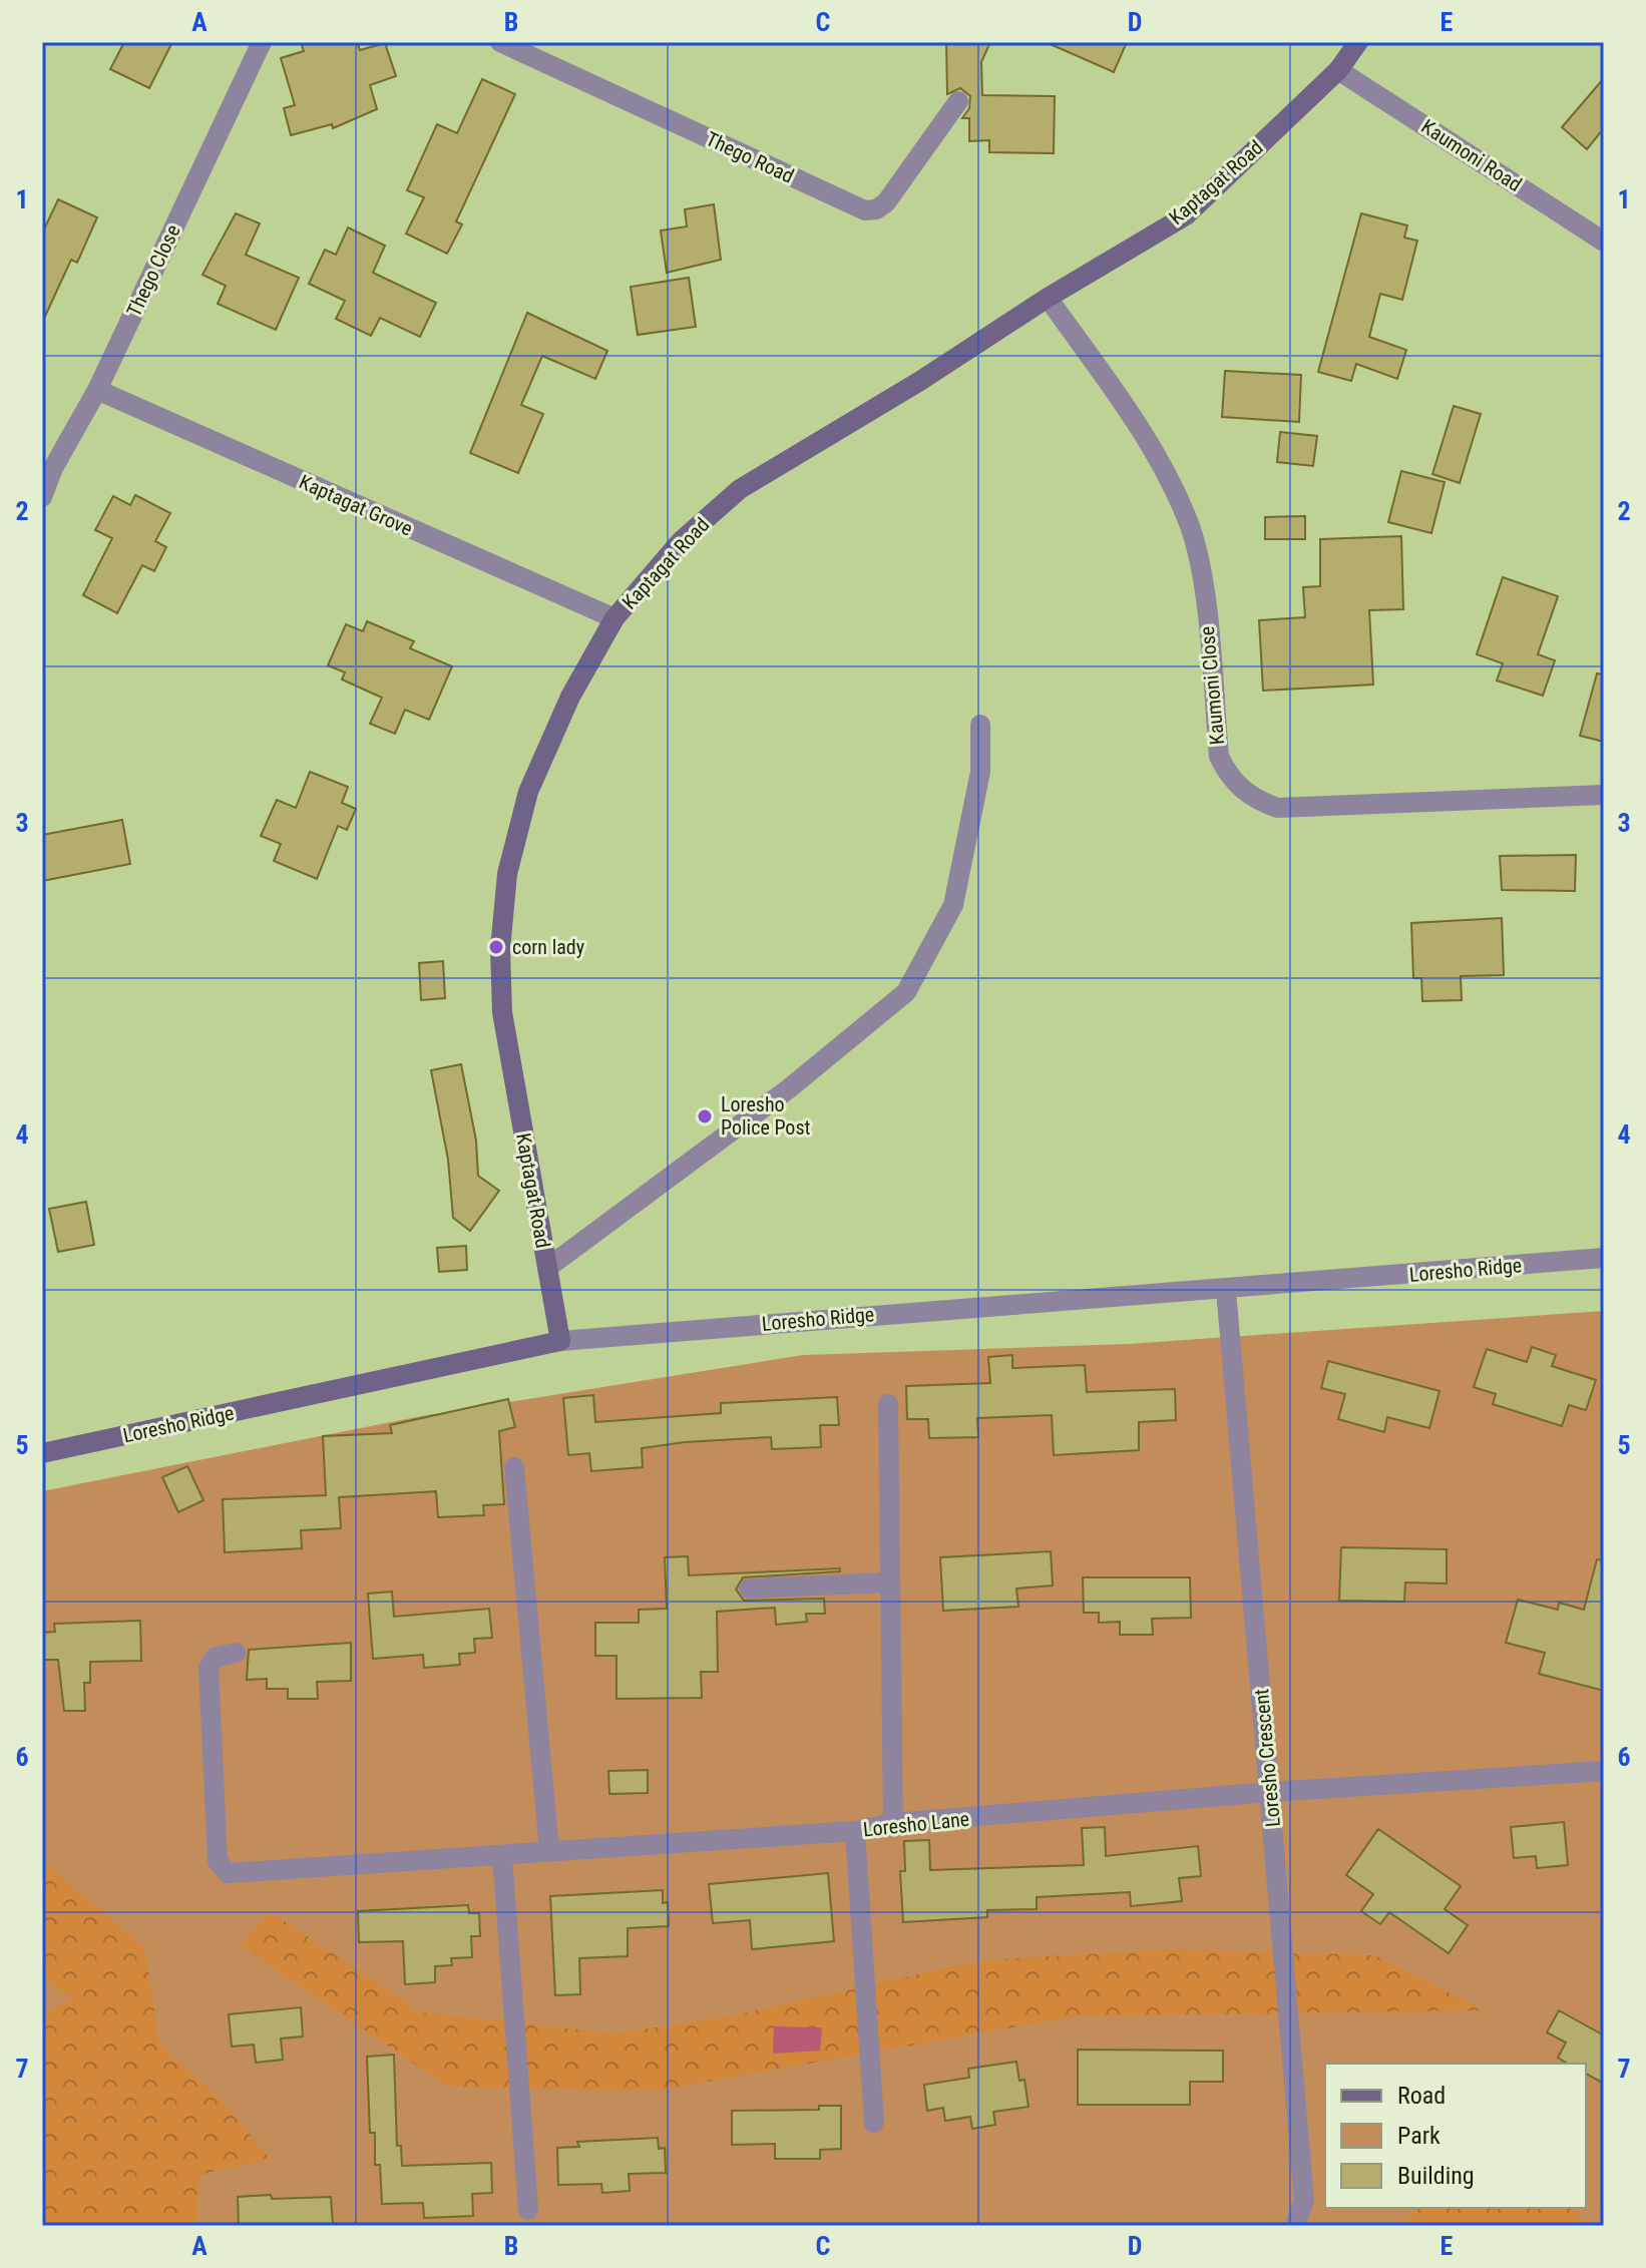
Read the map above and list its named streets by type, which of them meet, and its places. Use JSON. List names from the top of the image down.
{
  "streets": {
    "main road": ["Kaptagat Road", "Loresho Ridge"],
    "street": [
      "Kaumoni Road",
      "Thego Road",
      "Thego Close",
      "Kaptagat Grove",
      "Kaumoni Close",
      "Loresho Crescent",
      "Loresho Lane"
    ]
  },
  "crossings": [
    ["Kaumoni Road", "Kaptagat Road"],
    ["Kaptagat Road", "Kaptagat Grove"],
    ["Kaptagat Road", "Kaumoni Close"],
    ["Kaptagat Road", "Loresho Ridge"],
    ["Thego Close", "Kaptagat Grove"],
    ["Loresho Ridge", "Loresho Crescent"],
    ["Loresho Crescent", "Loresho Lane"]
  ],
  "places": ["corn lady", "Loresho Police Post"],
  "legend": ["Road", "Park", "Building"],
  "grid": {
    "columns": [
      "A",
      "B",
      "C",
      "D",
      "E"
    ],
    "rows": [
      "1",
      "2",
      "3",
      "4",
      "5",
      "6",
      "7"
    ]
  }
}
